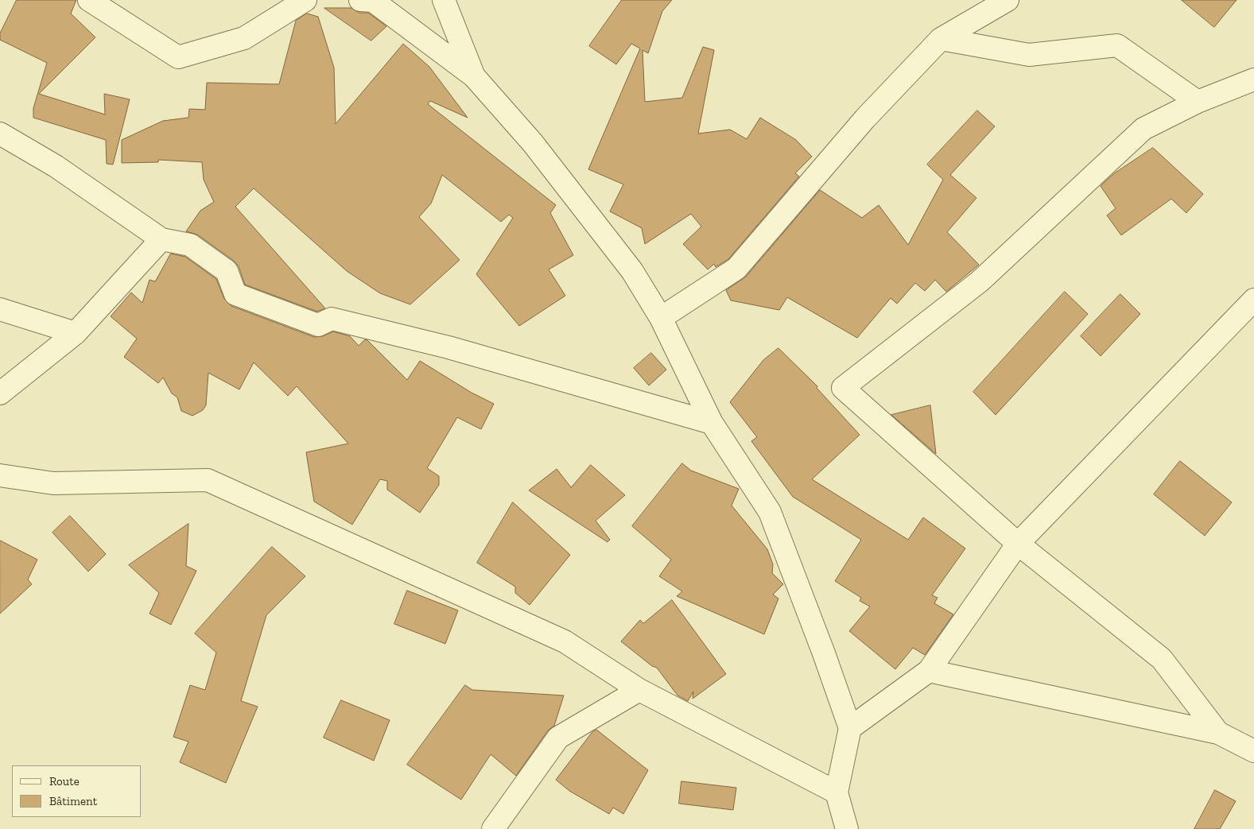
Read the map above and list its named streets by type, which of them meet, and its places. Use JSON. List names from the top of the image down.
{
  "legend": ["Route", "Bâtiment"]
}
